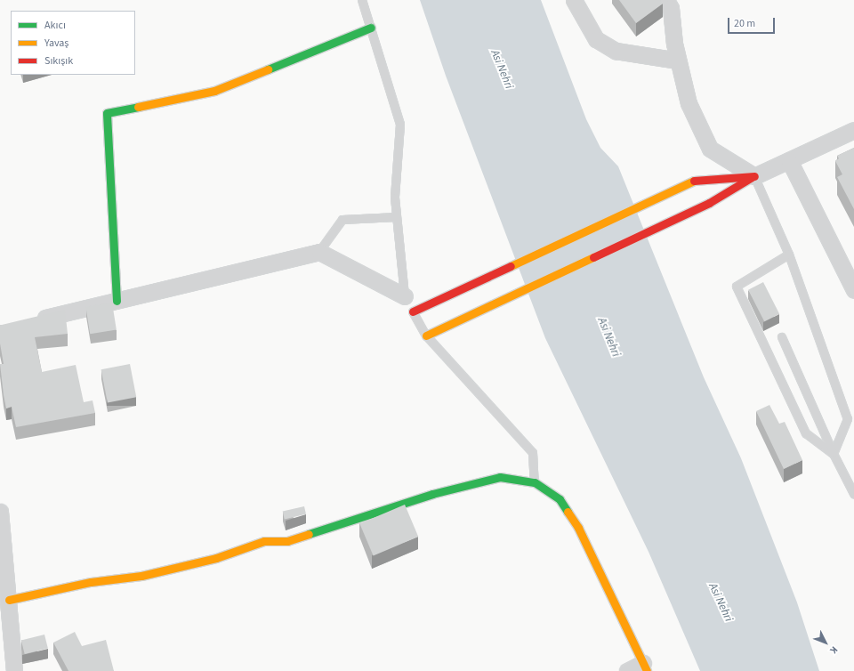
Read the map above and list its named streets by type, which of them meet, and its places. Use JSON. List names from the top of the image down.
{
  "water": ["Asi Nehri"],
  "legend": ["Akıcı", "Yavaş", "Sıkışık"],
  "scale_bar": "20 m",
  "north": "bottom right"
}
